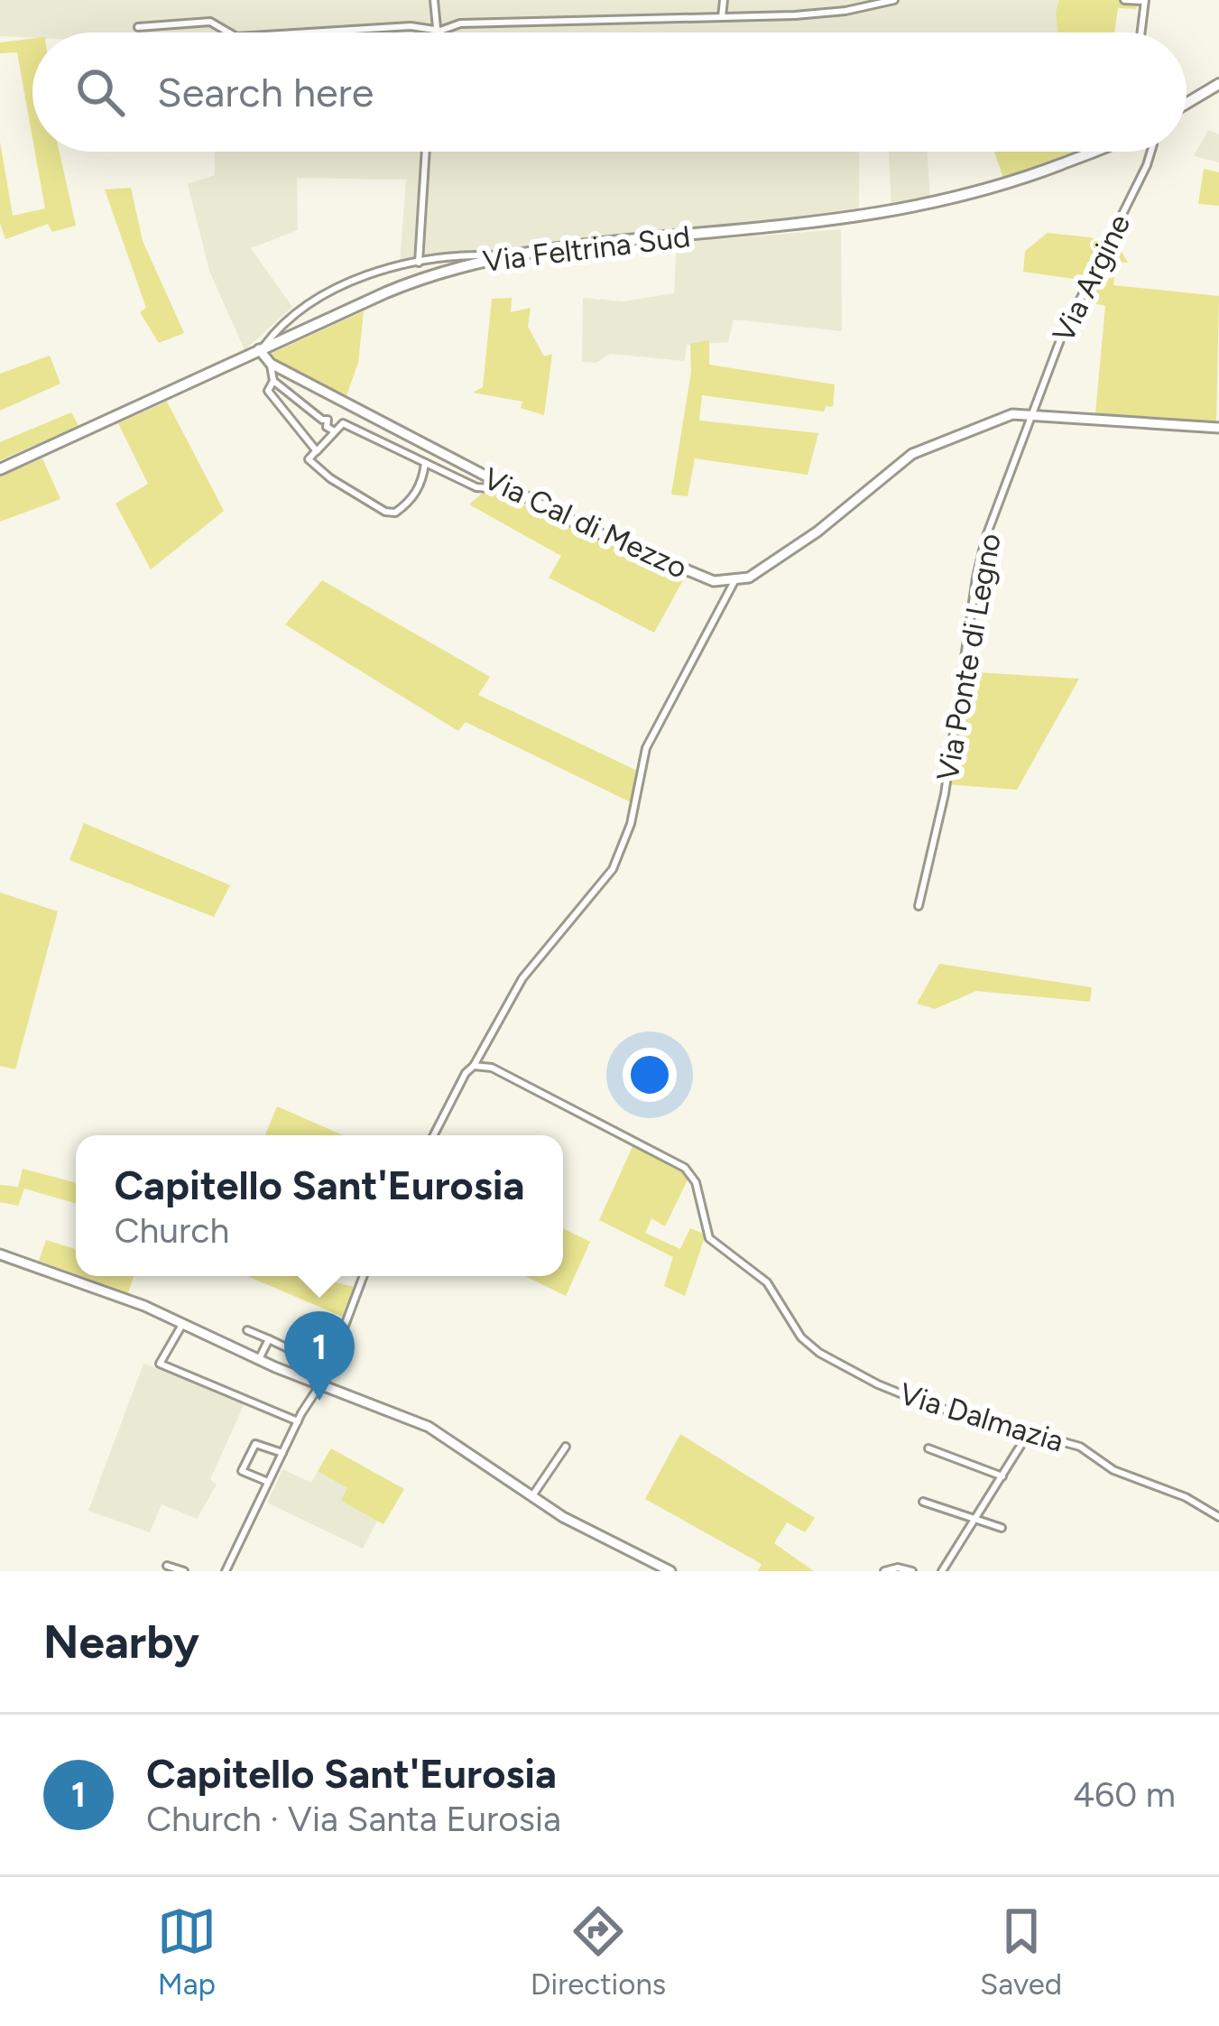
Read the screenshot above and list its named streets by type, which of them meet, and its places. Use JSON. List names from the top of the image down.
{
  "streets": {
    "main road": ["Via Feltrina Sud"],
    "street": [
      "Via Argine",
      "Via Cal di Mezzo",
      "Via Ponte di Legno",
      "Via Dalmazia"
    ]
  },
  "crossings": [
    ["Via Feltrina Sud", "Via Cal di Mezzo"],
    ["Via Argine", "Via Ponte di Legno"]
  ],
  "page": {
    "search": "Search here",
    "popup": ["Capitello Sant'Eurosia", "Church"],
    "pins": "1",
    "heading": "Nearby",
    "list": [
      {
        "mark": "1",
        "name": "Capitello Sant'Eurosia",
        "note": "Church · Via Santa Eurosia",
        "value": "460 m"
      }
    ],
    "nav": ["Map", "Directions", "Saved"]
  }
}
